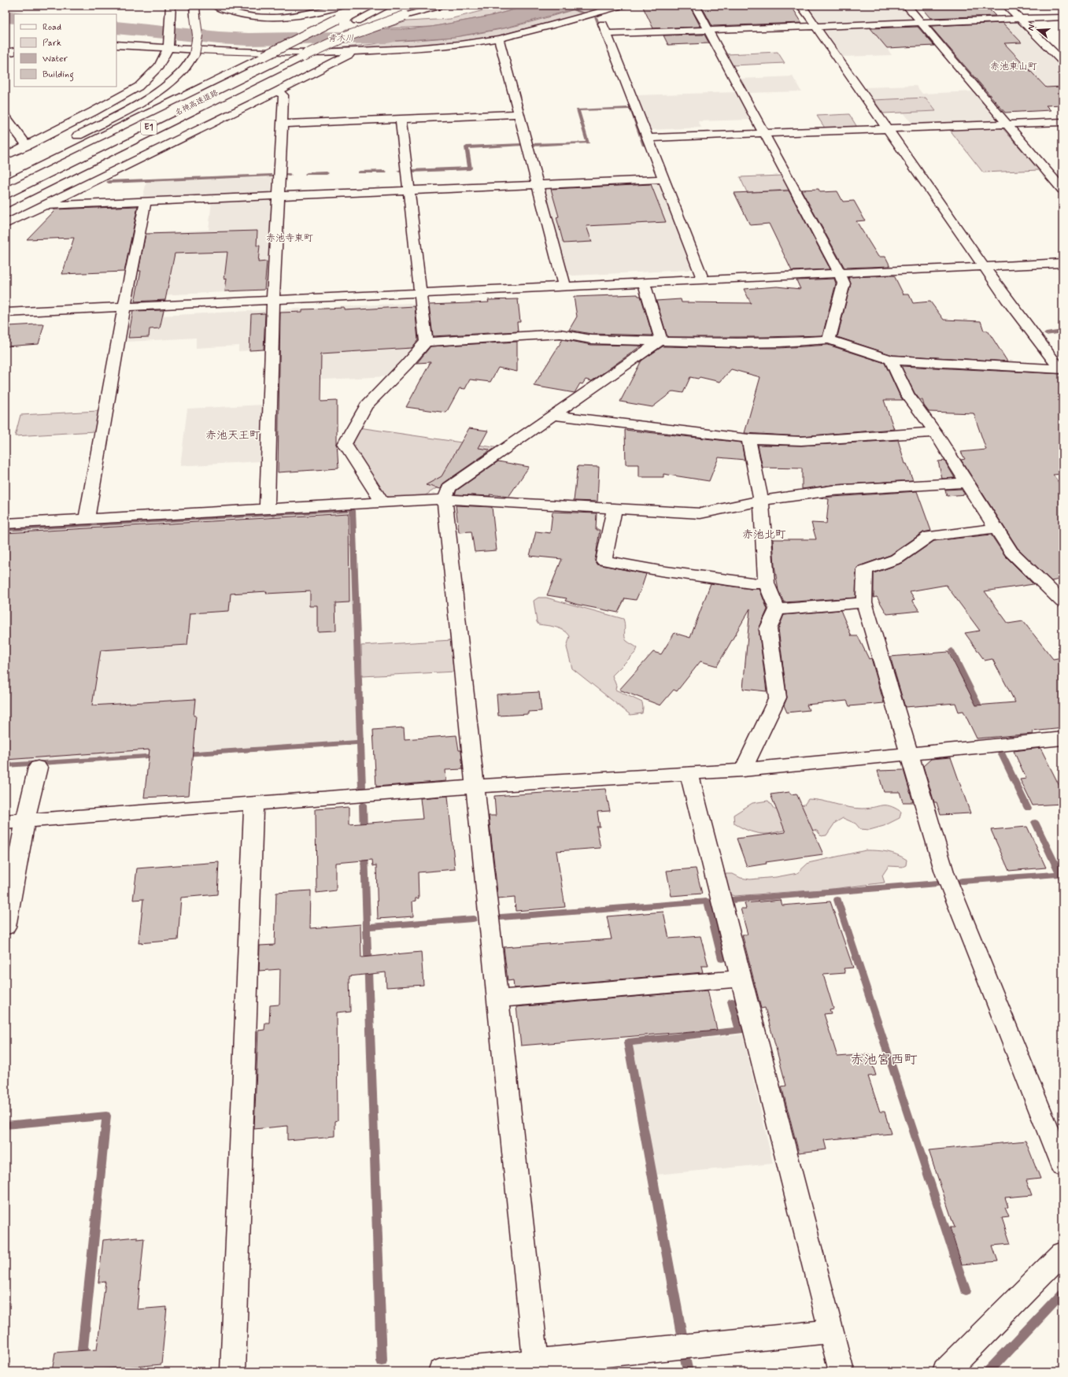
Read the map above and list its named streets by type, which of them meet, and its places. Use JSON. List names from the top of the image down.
{
  "streets": {
    "main road": ["名神高速道路", "E1"]
  },
  "districts": [
    "赤池東山町",
    "赤池寺東町",
    "赤池天王町",
    "赤池北町",
    "赤池宮西町"
  ],
  "water": ["青木川"],
  "legend": [
    "Road",
    "Park",
    "Water",
    "Building"
  ],
  "north": "left"
}
